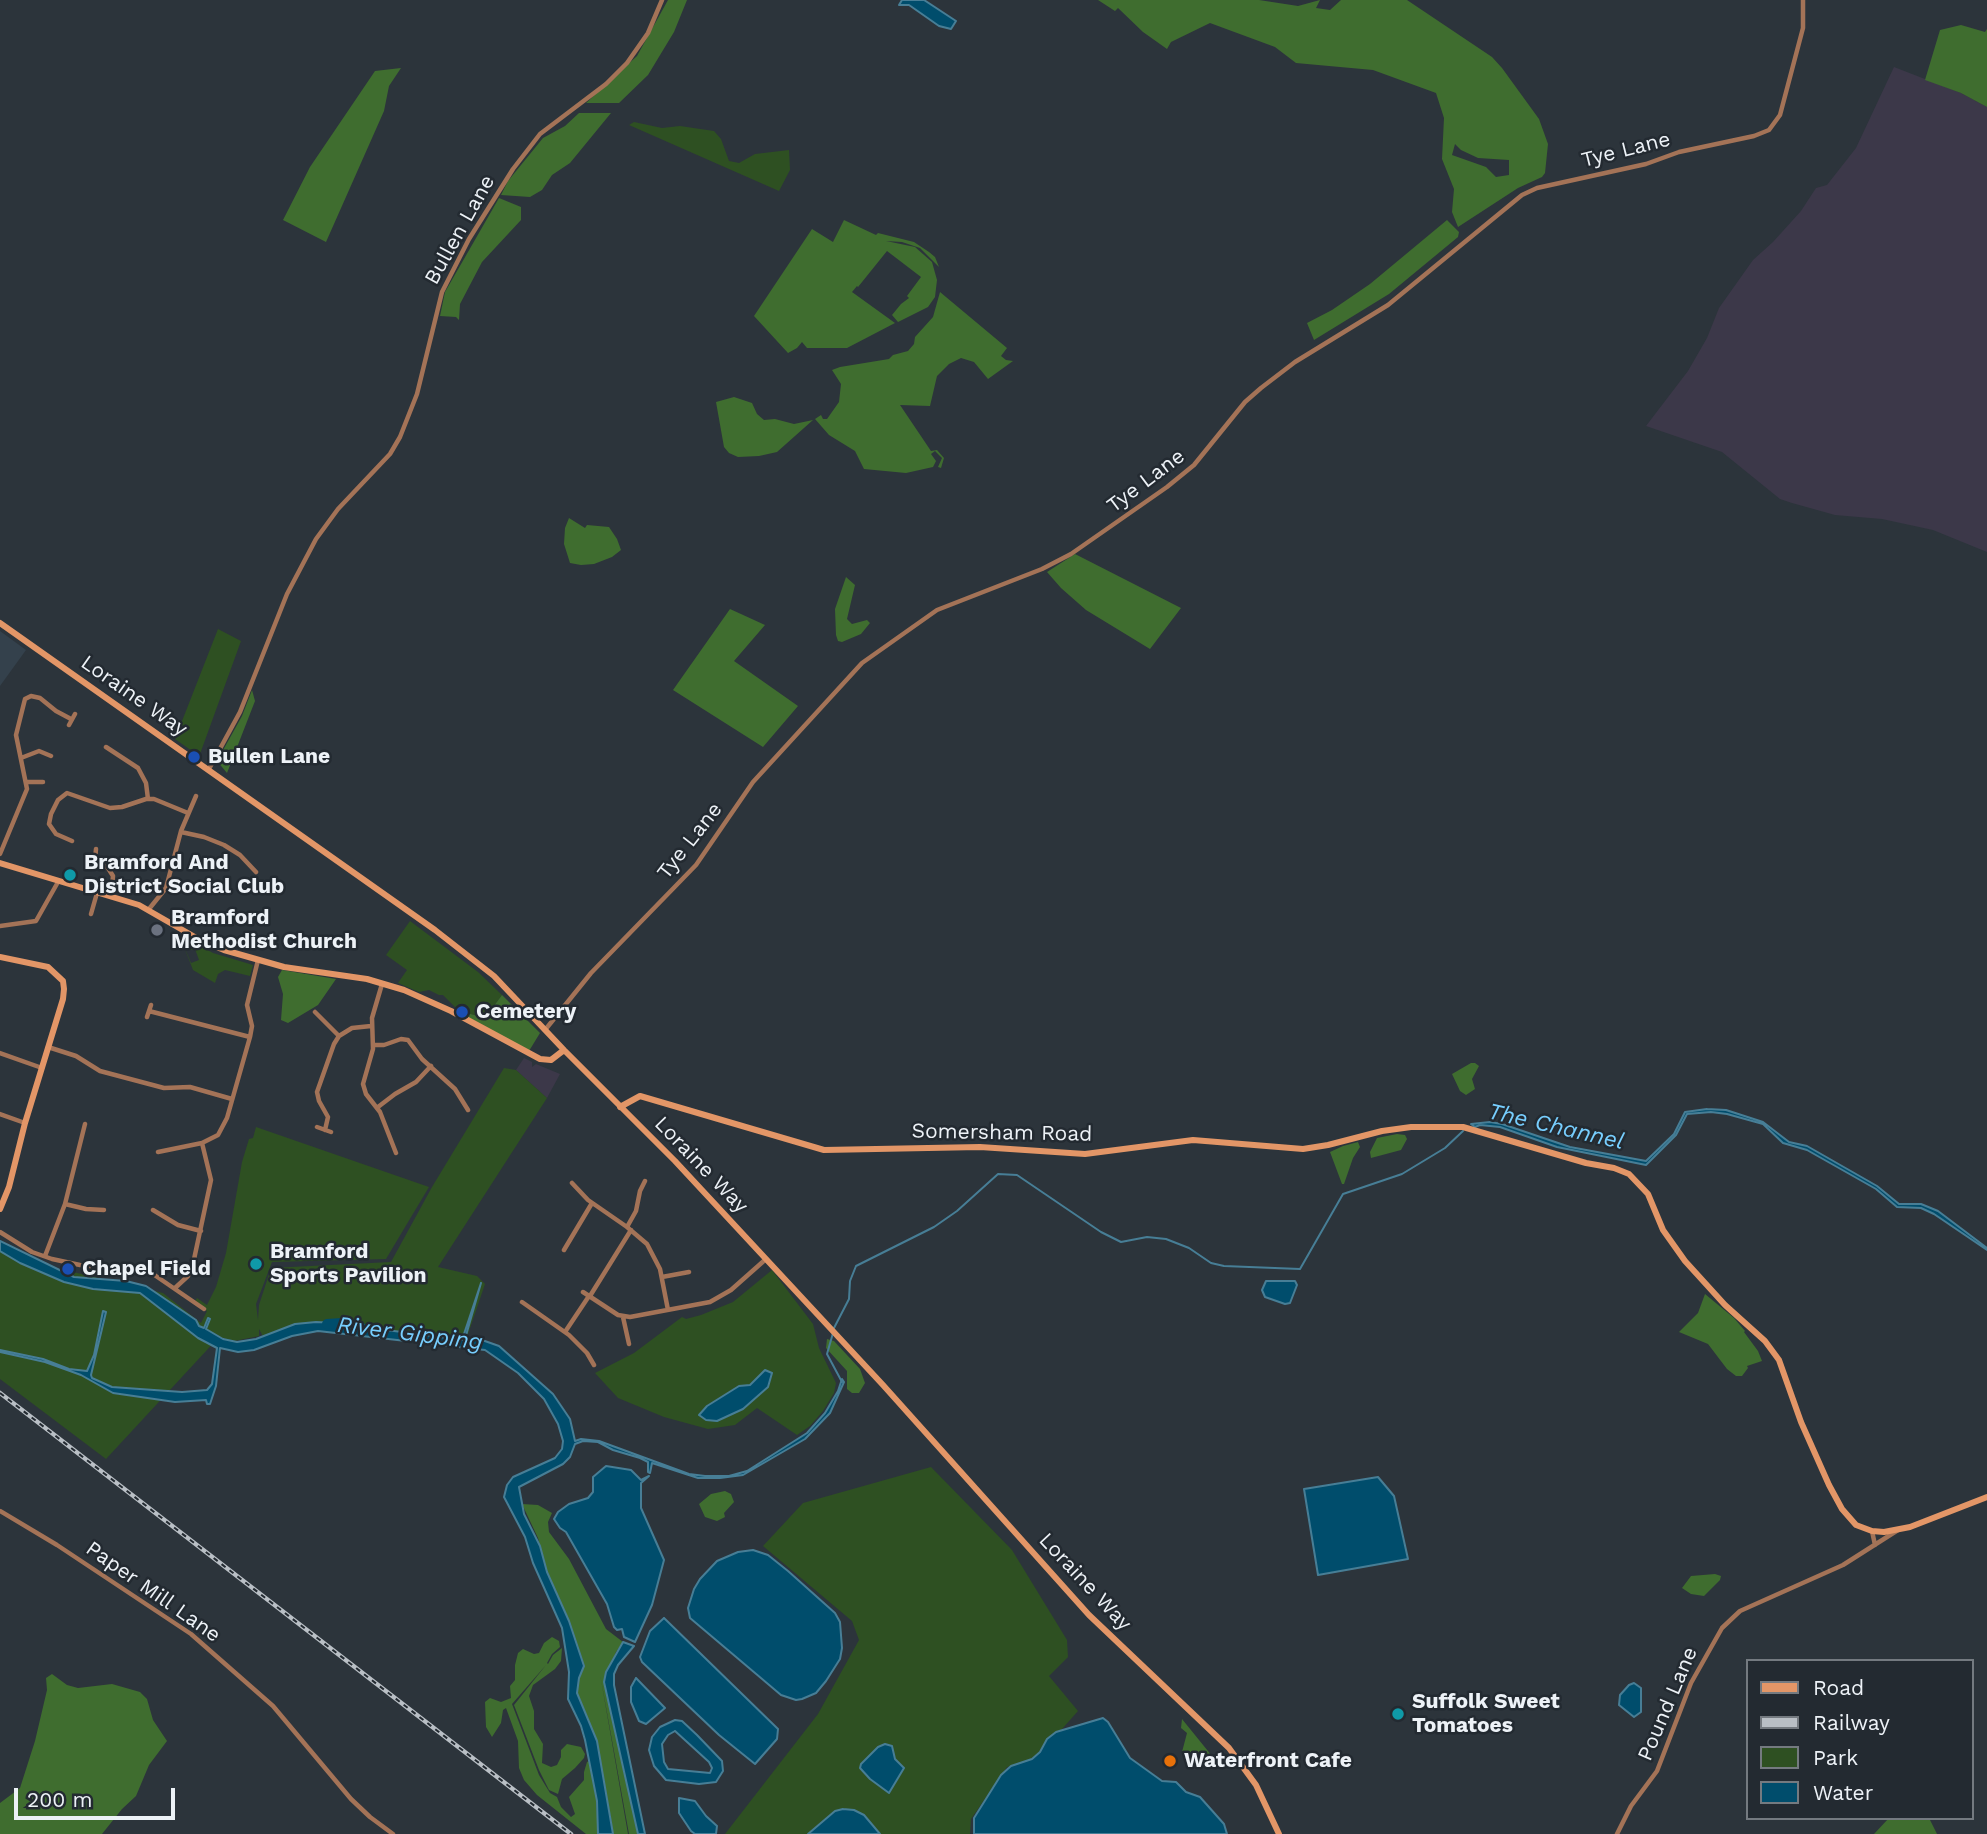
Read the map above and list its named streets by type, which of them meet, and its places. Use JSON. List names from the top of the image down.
{
  "streets": {
    "main road": ["Loraine Way", "Somersham Road"],
    "street": [
      "Tye Lane",
      "Bullen Lane",
      "Paper Mill Lane",
      "Pound Lane"
    ]
  },
  "crossings": [
    ["Tye Lane", "Loraine Way"],
    ["Bullen Lane", "Loraine Way"],
    ["Loraine Way", "Somersham Road"]
  ],
  "water": ["The Channel", "River Gipping"],
  "places": [
    "Bullen Lane",
    "Bramford And District Social Club",
    "Bramford Methodist Church",
    "Cemetery",
    "Bramford Sports Pavilion",
    "Chapel Field",
    "Suffolk Sweet Tomatoes",
    "Waterfront Cafe"
  ],
  "legend": [
    "Road",
    "Railway",
    "Park",
    "Water"
  ],
  "scale_bar": "200 m"
}
